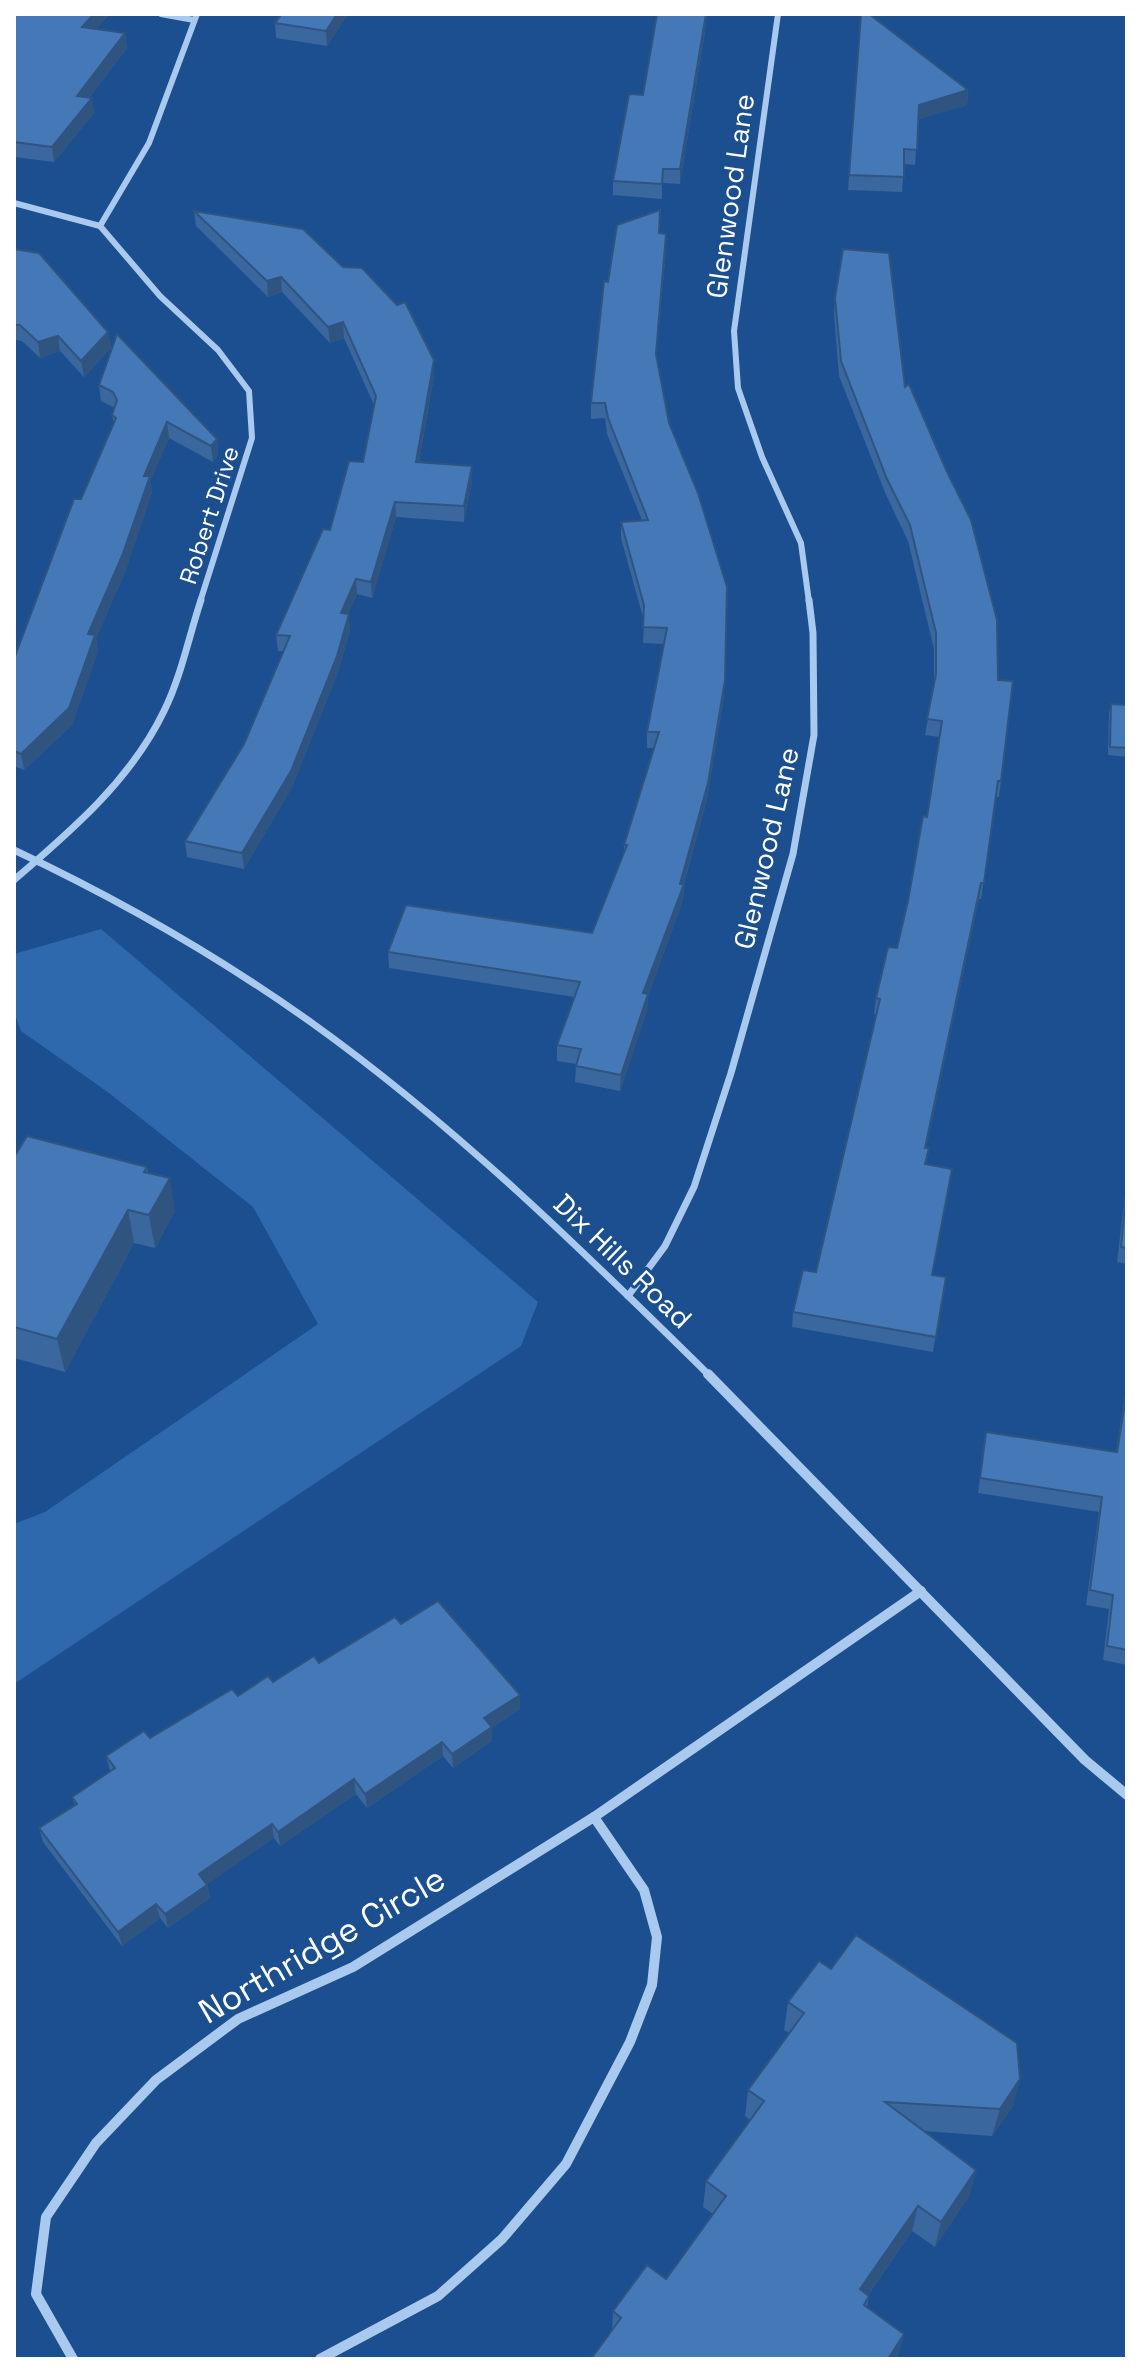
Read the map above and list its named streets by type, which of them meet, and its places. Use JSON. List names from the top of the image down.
{
  "streets": {
    "street": [
      "Glenwood Lane",
      "Robert Drive",
      "Dix Hills Road",
      "Northridge Circle"
    ]
  },
  "crossings": [
    ["Glenwood Lane", "Dix Hills Road"],
    ["Robert Drive", "Dix Hills Road"],
    ["Dix Hills Road", "Northridge Circle"]
  ]
}
